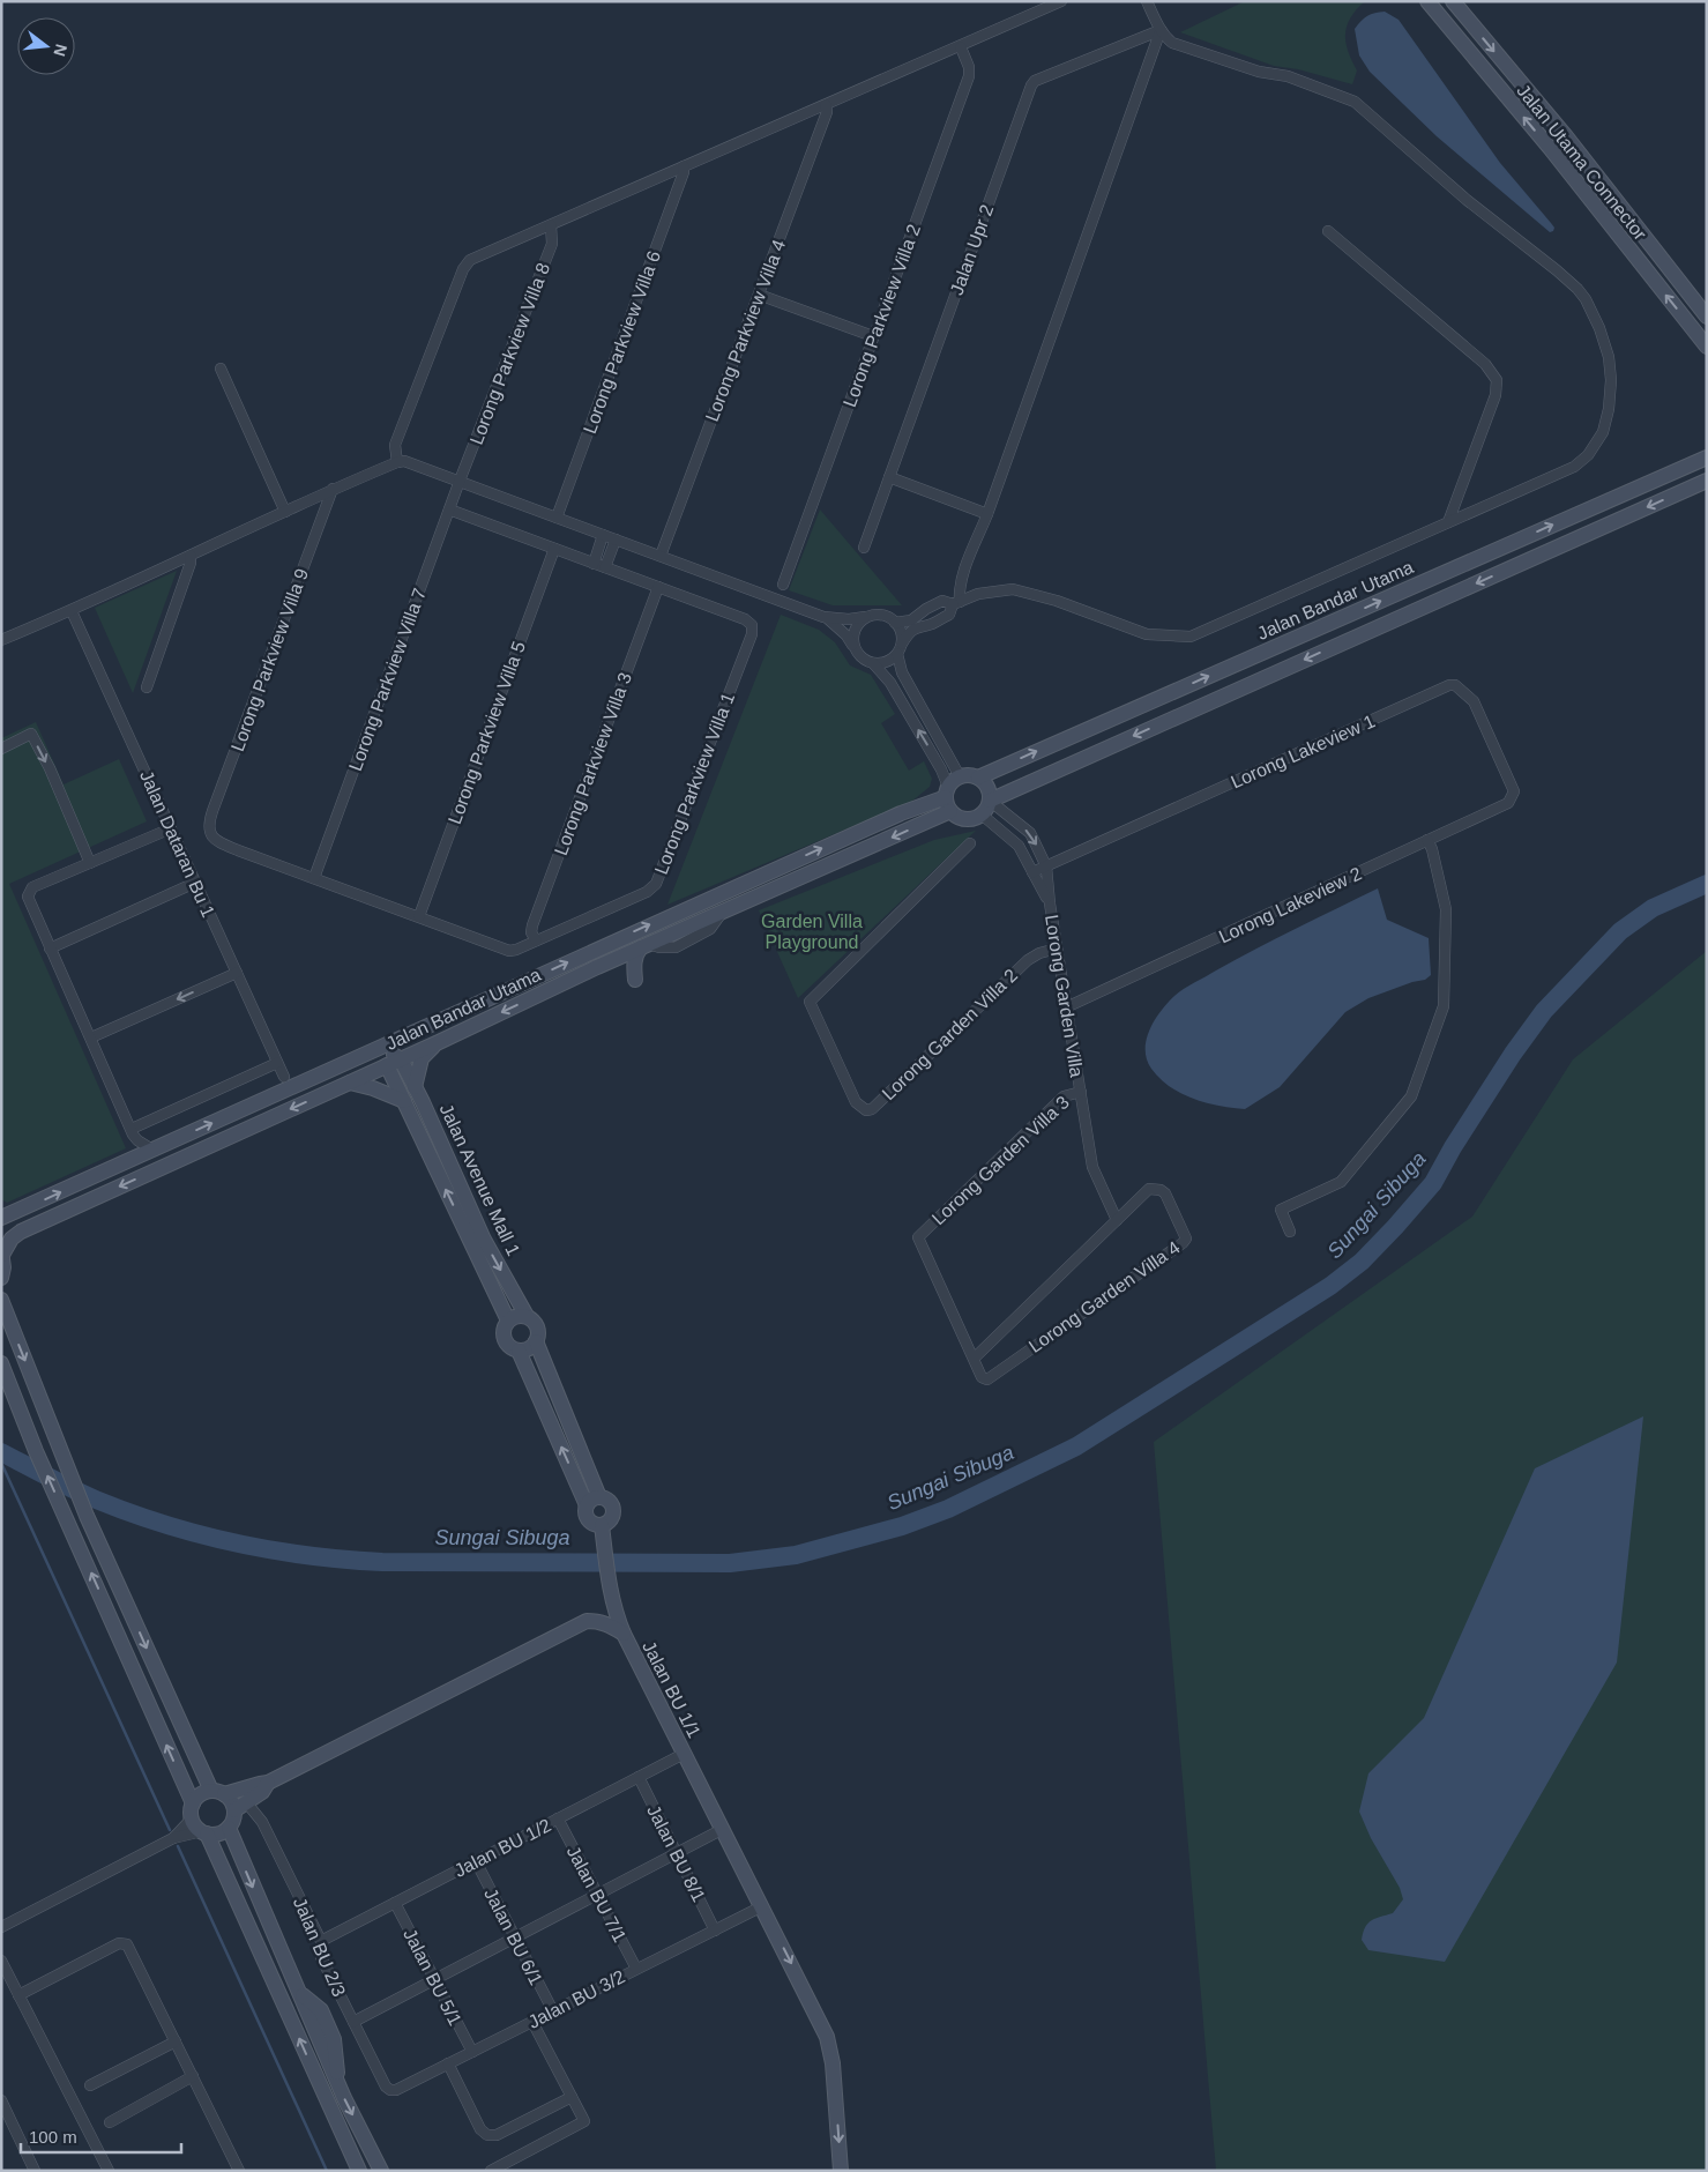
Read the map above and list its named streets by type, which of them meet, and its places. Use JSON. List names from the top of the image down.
{
  "streets": {
    "street": [
      "Jalan Utama Connector",
      "Jalan Upr 2",
      "Lorong Parkview Villa 2",
      "Lorong Parkview Villa 4",
      "Lorong Parkview Villa 6",
      "Lorong Parkview Villa 8",
      "Jalan Bandar Utama",
      "Lorong Parkview Villa 9",
      "Lorong Parkview Villa 7",
      "Lorong Parkview Villa 5",
      "Lorong Lakeview 1",
      "Lorong Parkview Villa 3",
      "Lorong Parkview Villa 1",
      "Jalan Dataran Bu 1",
      "Lorong Lakeview 2",
      "Lorong Garden Villa",
      "Lorong Garden Villa 2",
      "Lorong Garden Villa 3",
      "Jalan Avenue Mall 1",
      "Lorong Garden Villa 4",
      "Jalan BU 1/1",
      "Jalan BU 1/2",
      "Jalan BU 8/1",
      "Jalan BU 7/1",
      "Jalan BU 6/1",
      "Jalan BU 2/3",
      "Jalan BU 5/1",
      "Jalan BU 3/2"
    ]
  },
  "crossings": [
    ["Lorong Parkview Villa 8", "Lorong Parkview Villa 7"],
    ["Jalan Bandar Utama", "Lorong Garden Villa"],
    ["Jalan Bandar Utama", "Jalan Avenue Mall 1"],
    ["Lorong Parkview Villa 9", "Lorong Parkview Villa 1"],
    ["Lorong Parkview Villa 7", "Lorong Parkview Villa 1"],
    ["Lorong Parkview Villa 5", "Lorong Parkview Villa 1"],
    ["Lorong Lakeview 1", "Lorong Lakeview 2"],
    ["Lorong Lakeview 1", "Lorong Garden Villa"],
    ["Lorong Parkview Villa 3", "Lorong Parkview Villa 1"],
    ["Lorong Lakeview 2", "Lorong Garden Villa"],
    ["Lorong Garden Villa", "Lorong Garden Villa 2"],
    ["Lorong Garden Villa", "Lorong Garden Villa 3"],
    ["Lorong Garden Villa", "Lorong Garden Villa 4"],
    ["Lorong Garden Villa 3", "Lorong Garden Villa 4"],
    ["Jalan BU 1/1", "Jalan BU 1/2"],
    ["Jalan BU 1/1", "Jalan BU 3/2"],
    ["Jalan BU 1/2", "Jalan BU 8/1"],
    ["Jalan BU 1/2", "Jalan BU 7/1"],
    ["Jalan BU 1/2", "Jalan BU 6/1"],
    ["Jalan BU 1/2", "Jalan BU 2/3"],
    ["Jalan BU 1/2", "Jalan BU 5/1"],
    ["Jalan BU 8/1", "Jalan BU 3/2"],
    ["Jalan BU 7/1", "Jalan BU 3/2"],
    ["Jalan BU 6/1", "Jalan BU 3/2"],
    ["Jalan BU 2/3", "Jalan BU 3/2"],
    ["Jalan BU 5/1", "Jalan BU 3/2"]
  ],
  "one_way": ["Jalan BU 1/1"],
  "water": ["Sungai Sibuga"],
  "parks": ["Garden Villa Playground"],
  "scale_bar": "100 m",
  "north": "right"
}
